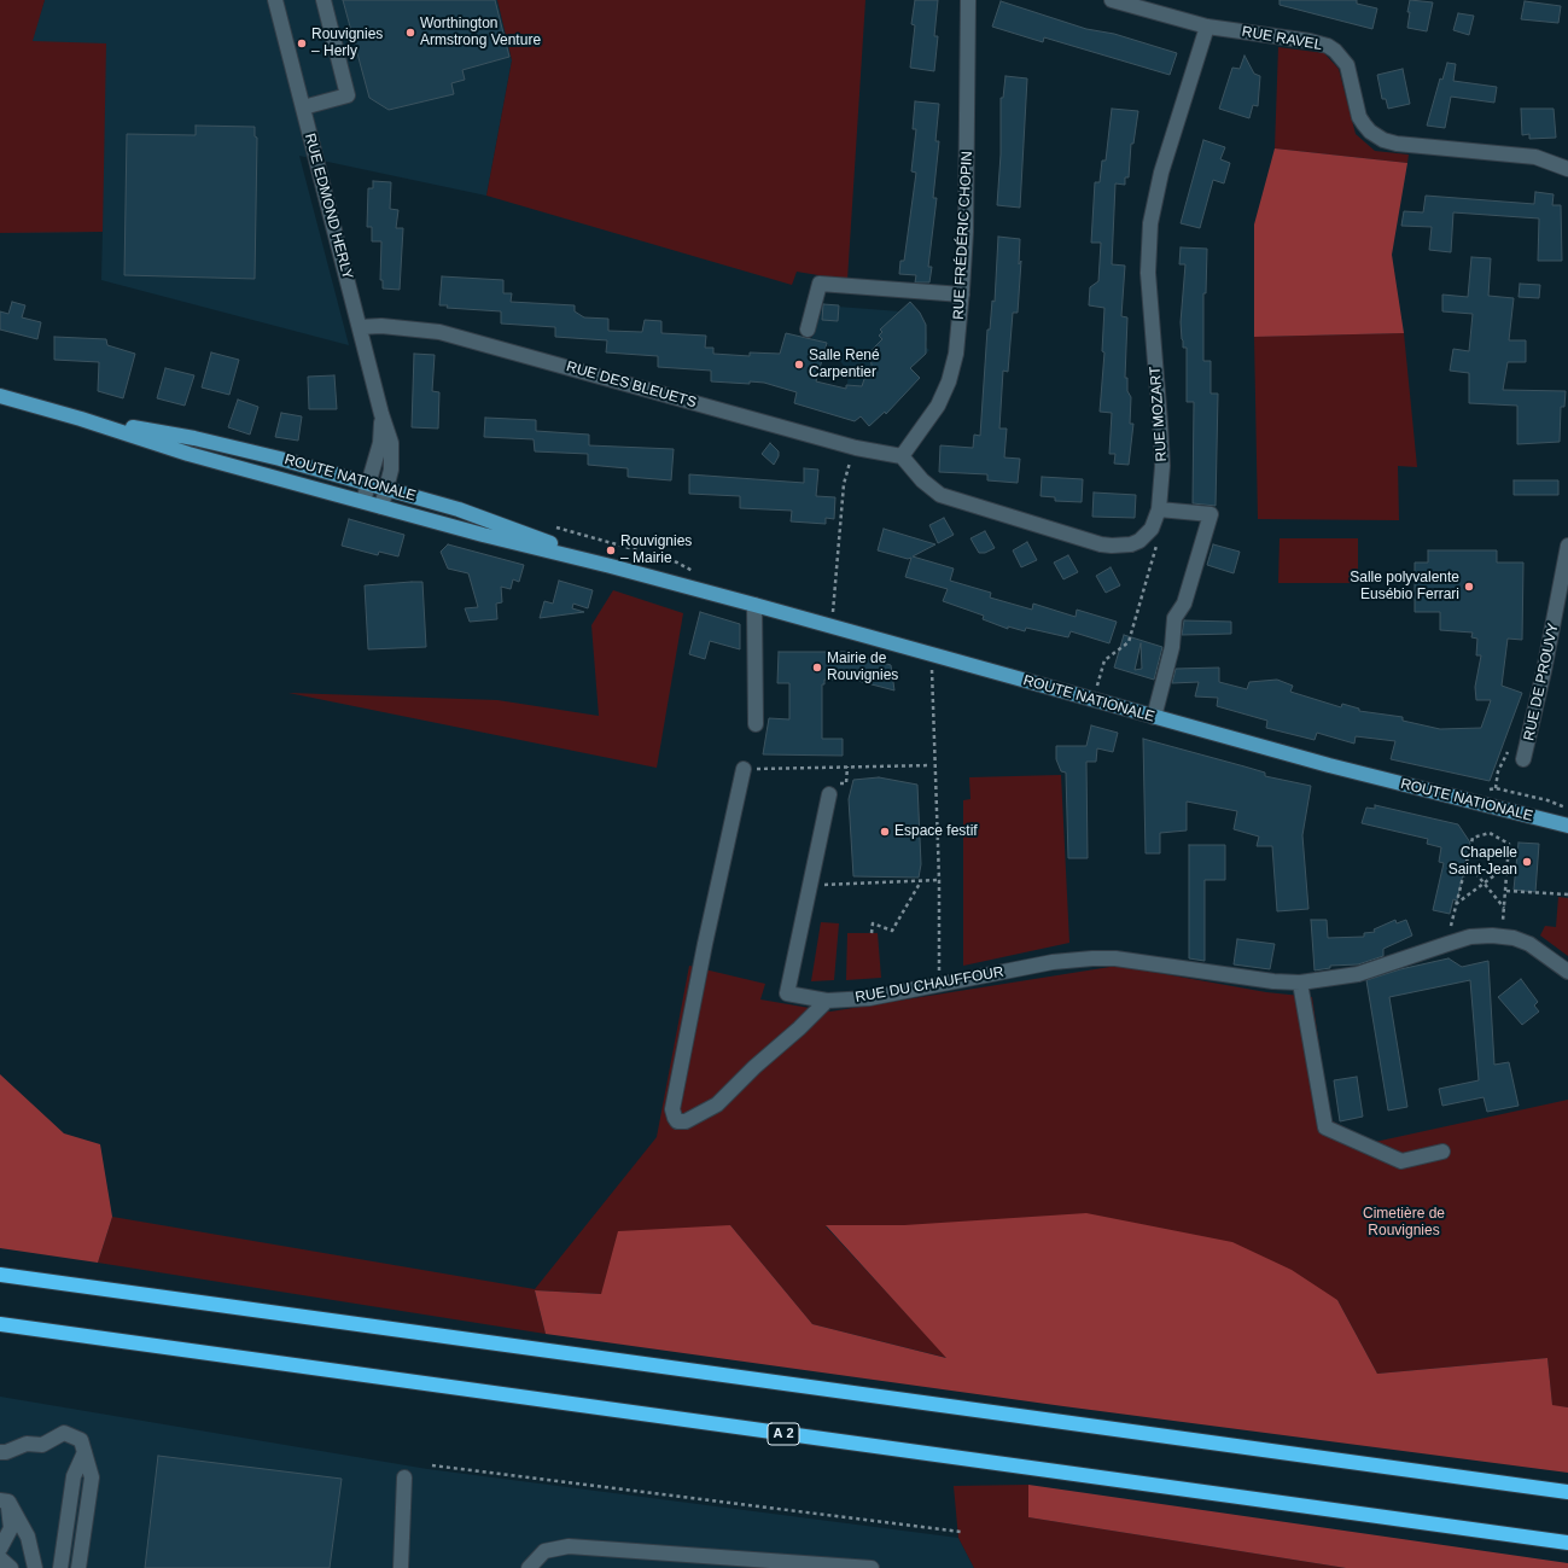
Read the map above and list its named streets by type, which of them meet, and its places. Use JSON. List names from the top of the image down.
{
  "streets": {
    "highway": ["A 2"],
    "main road": ["ROUTE NATIONALE"],
    "street": [
      "RUE RAVEL",
      "RUE EDMOND HERLY",
      "RUE FRÉDÉRIC CHOPIN",
      "RUE DES BLEUETS",
      "RUE MOZART",
      "RUE DE PROUVY",
      "RUE DU CHAUFFOUR"
    ]
  },
  "crossings": [
    ["RUE RAVEL", "RUE MOZART"],
    ["RUE EDMOND HERLY", "RUE DES BLEUETS"],
    ["RUE EDMOND HERLY", "ROUTE NATIONALE"],
    ["RUE FRÉDÉRIC CHOPIN", "RUE DES BLEUETS"]
  ],
  "parks": ["Cimetière de Rouvignies"],
  "places": [
    "Worthington Armstrong Venture",
    "Rouvignies – Herly",
    "Salle René Carpentier",
    "Rouvignies – Mairie",
    "Salle polyvalente Eusébio Ferrari",
    "Mairie de Rouvignies",
    "Espace festif",
    "Chapelle Saint-Jean"
  ]
}
